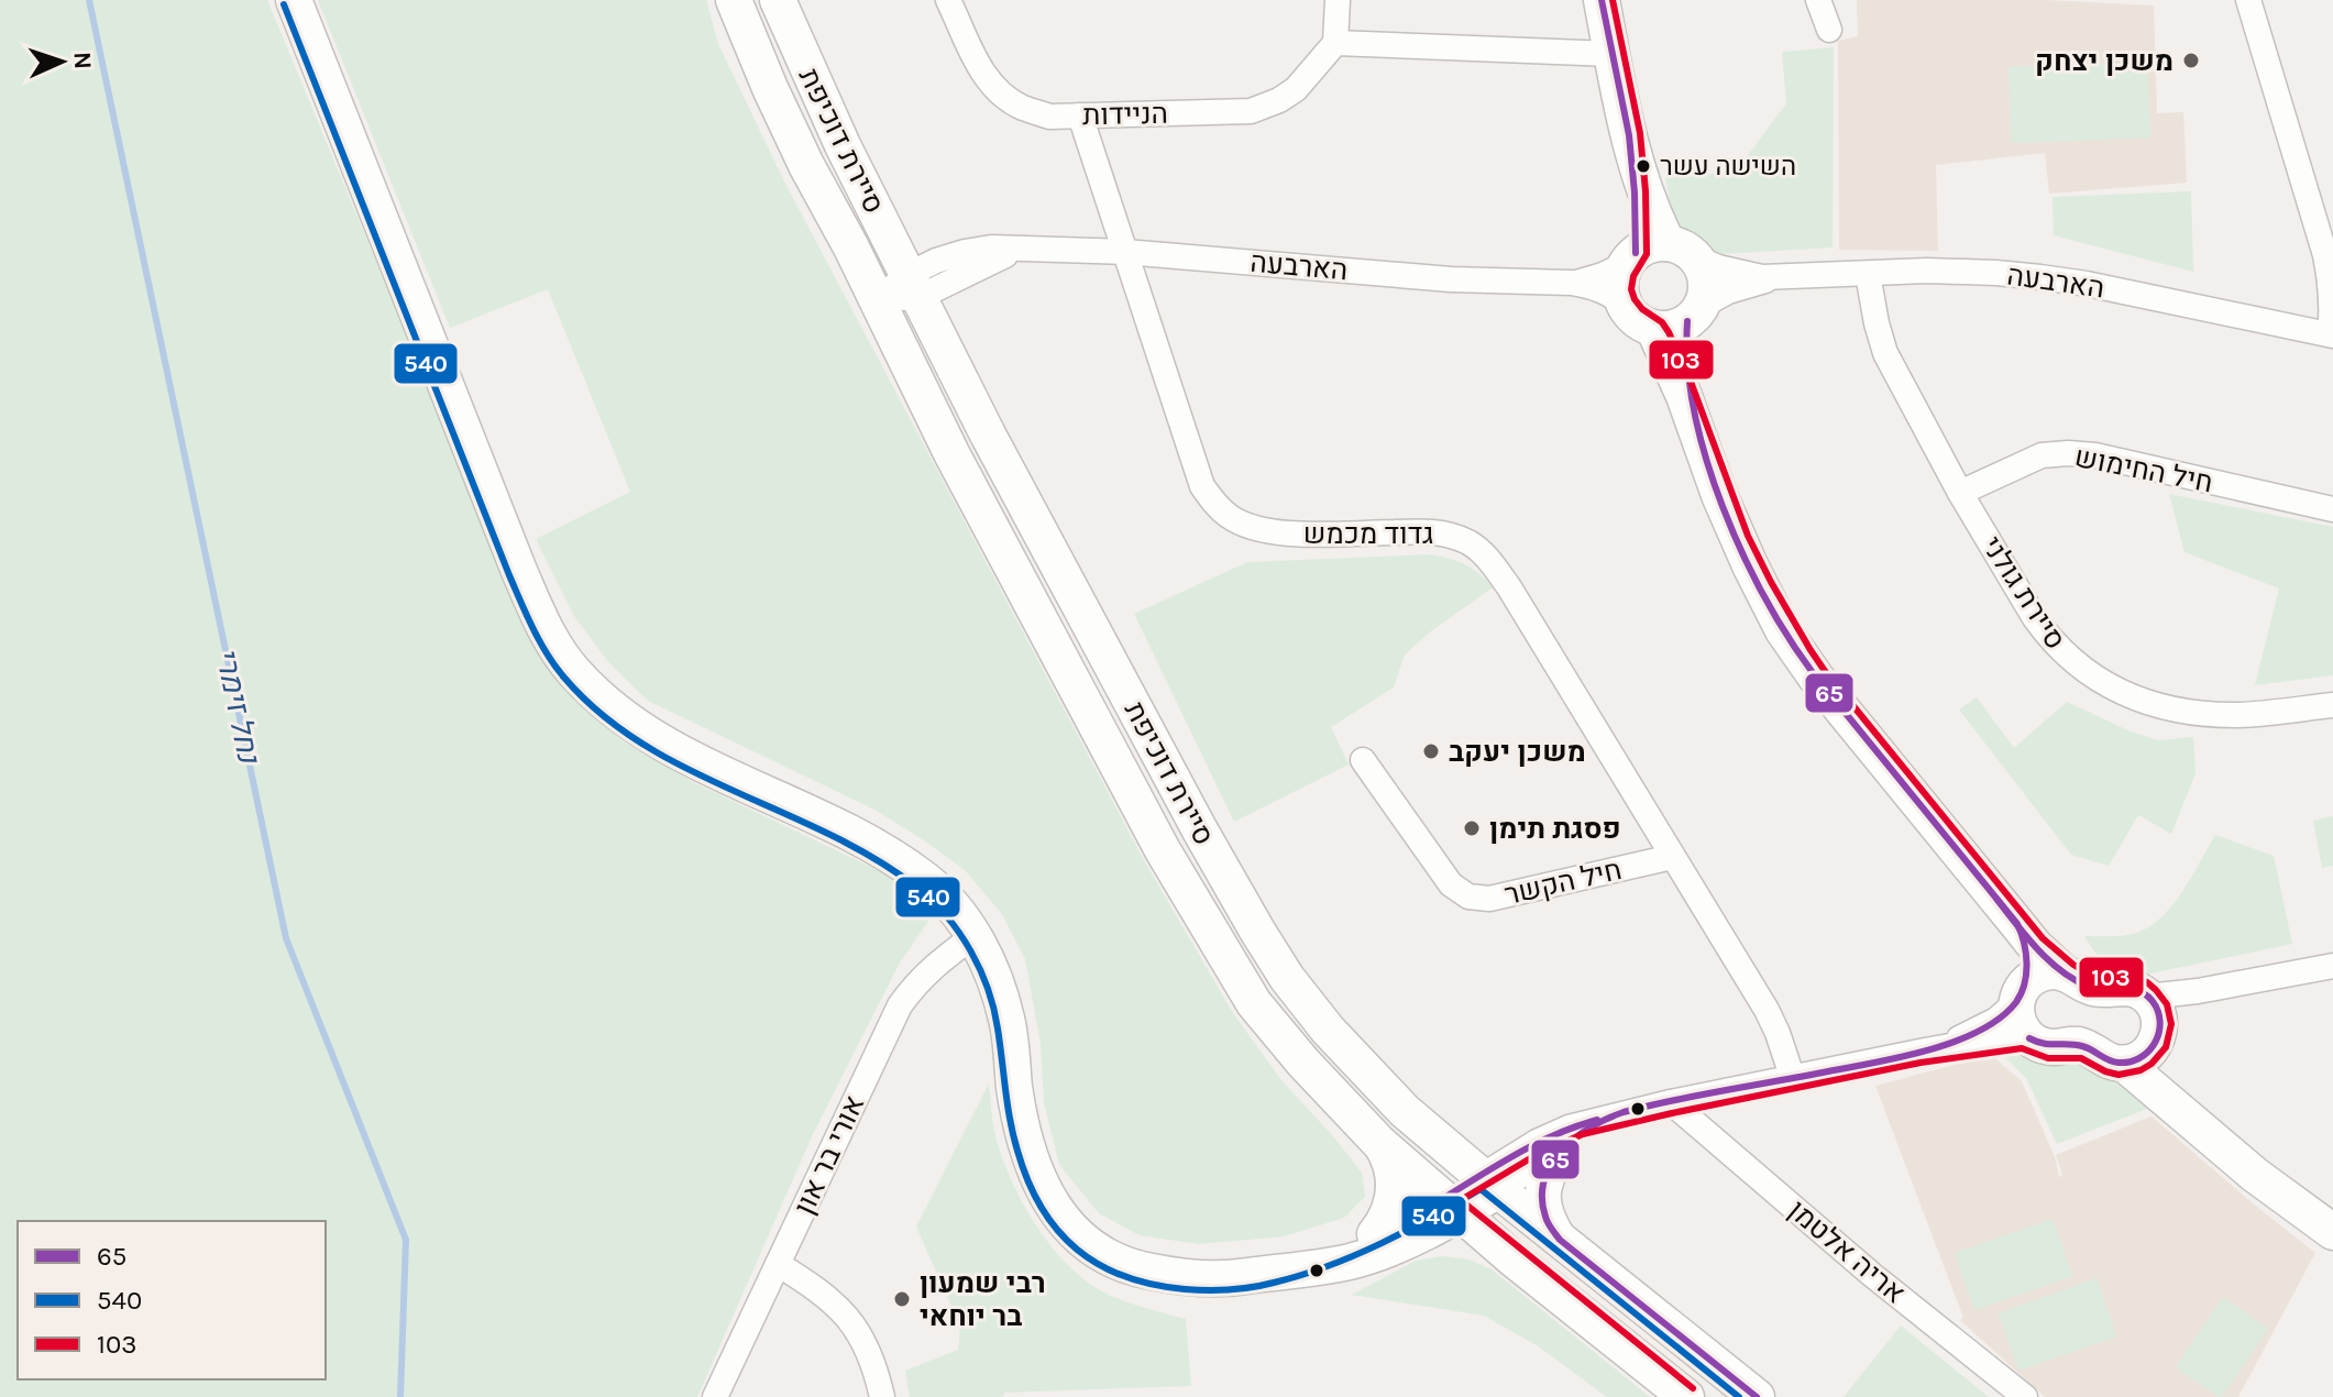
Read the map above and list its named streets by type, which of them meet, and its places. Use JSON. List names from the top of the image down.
{
  "streets": {
    "street": [
      "הניידות",
      "סיירת דוכיפת",
      "הארבעה",
      "חיל החימוש",
      "גדוד מכמש",
      "סיירת גולני",
      "חיל הקשר",
      "אורי בר און",
      "אריה אלטמן"
    ]
  },
  "crossings": [
    ["הניידות", "גדוד מכמש"],
    ["סיירת דוכיפת", "הארבעה"],
    ["הארבעה", "גדוד מכמש"],
    ["הארבעה", "סיירת גולני"],
    ["חיל החימוש", "סיירת גולני"],
    ["גדוד מכמש", "חיל הקשר"]
  ],
  "water": ["נחל זימרי"],
  "places": [
    "משכן יצחק",
    "השישה עשר",
    "משכן יעקב",
    "פסגת תימן",
    "רבי שמעון בר יוחאי"
  ],
  "lines": ["transit line 65", "transit line 103", "transit line 540"],
  "legend": ["65", "540", "103"],
  "north": "right"
}
